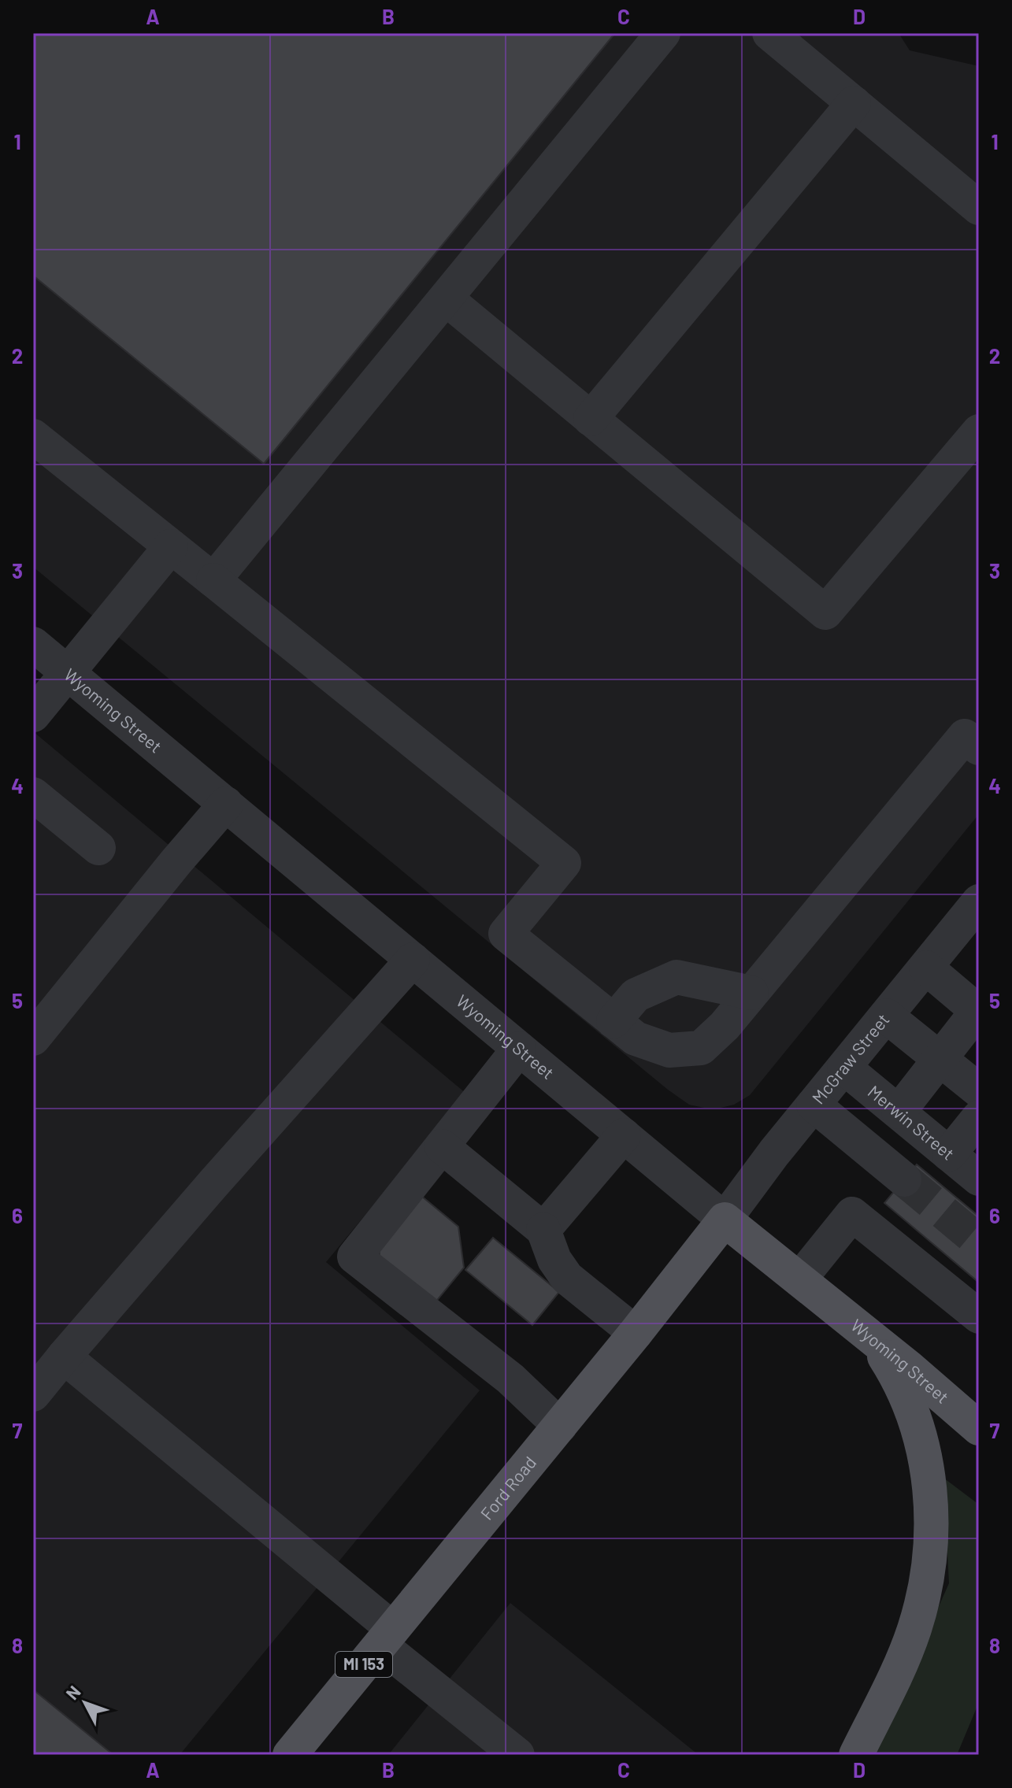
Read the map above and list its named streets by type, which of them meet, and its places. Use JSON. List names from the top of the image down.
{
  "streets": {
    "main road": ["Wyoming Street", "Ford Road", "MI 153"],
    "street": ["McGraw Street", "Merwin Street"]
  },
  "crossings": [
    ["Wyoming Street", "McGraw Street"],
    ["Wyoming Street", "Ford Road"],
    ["McGraw Street", "Merwin Street"],
    ["McGraw Street", "Ford Road"]
  ],
  "north": "top left",
  "grid": {
    "columns": [
      "A",
      "B",
      "C",
      "D"
    ],
    "rows": [
      "1",
      "2",
      "3",
      "4",
      "5",
      "6",
      "7",
      "8"
    ]
  }
}
